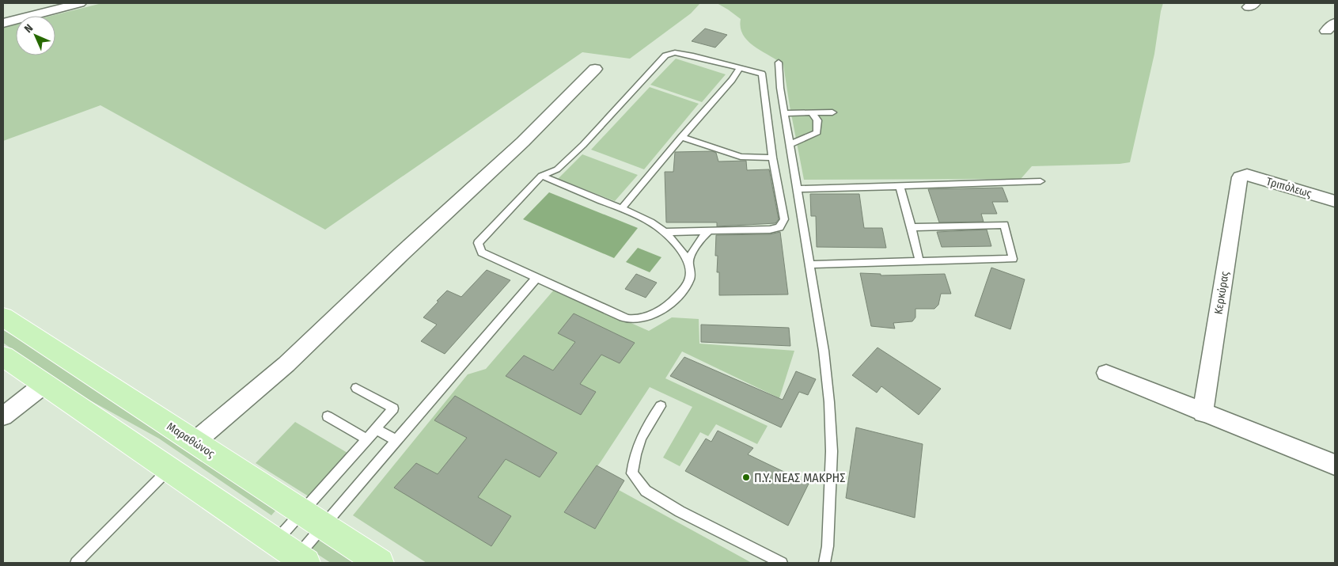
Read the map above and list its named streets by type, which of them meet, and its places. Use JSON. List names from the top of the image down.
{
  "streets": {
    "main road": ["Μαραθώνος"],
    "street": ["Τριπόλεως", "Κερκύρας"]
  },
  "crossings": [
    ["Τριπόλεως", "Κερκύρας"]
  ],
  "places": ["Π.Υ. ΝΕΑΣ ΜΑΚΡΗΣ"],
  "north": "top left"
}
